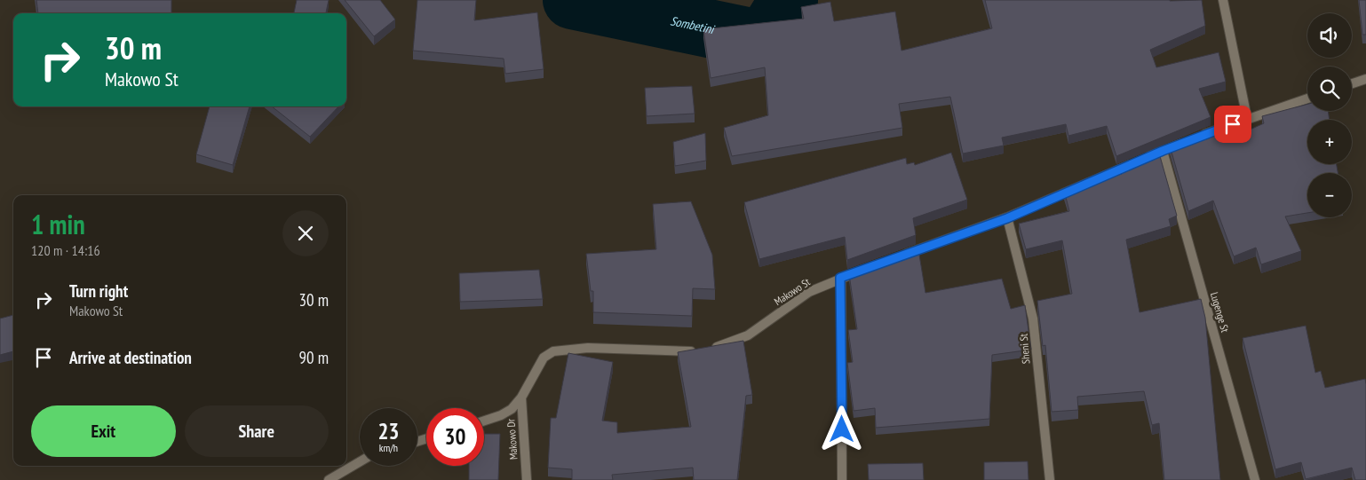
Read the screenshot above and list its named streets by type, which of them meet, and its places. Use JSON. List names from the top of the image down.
{
  "streets": {
    "street": [
      "Makowo St",
      "Lugenge St",
      "Sheni St",
      "Makowo Dr"
    ]
  },
  "crossings": [
    ["Makowo St", "Makowo Dr"]
  ],
  "water": ["Sombetini"],
  "page": {
    "map_buttons": ["+", "−"],
    "turn": ["30 m", "Makowo St"],
    "heading": ["1 min", "120 m · 14:16"],
    "list": [
      {
        "name": "Turn right",
        "note": "Makowo St",
        "value": "30 m"
      },
      {
        "name": "Arrive at destination",
        "value": "90 m"
      }
    ],
    "buttons": ["Exit", "Share"],
    "speed": "23 km/h",
    "limit": "30"
  }
}
